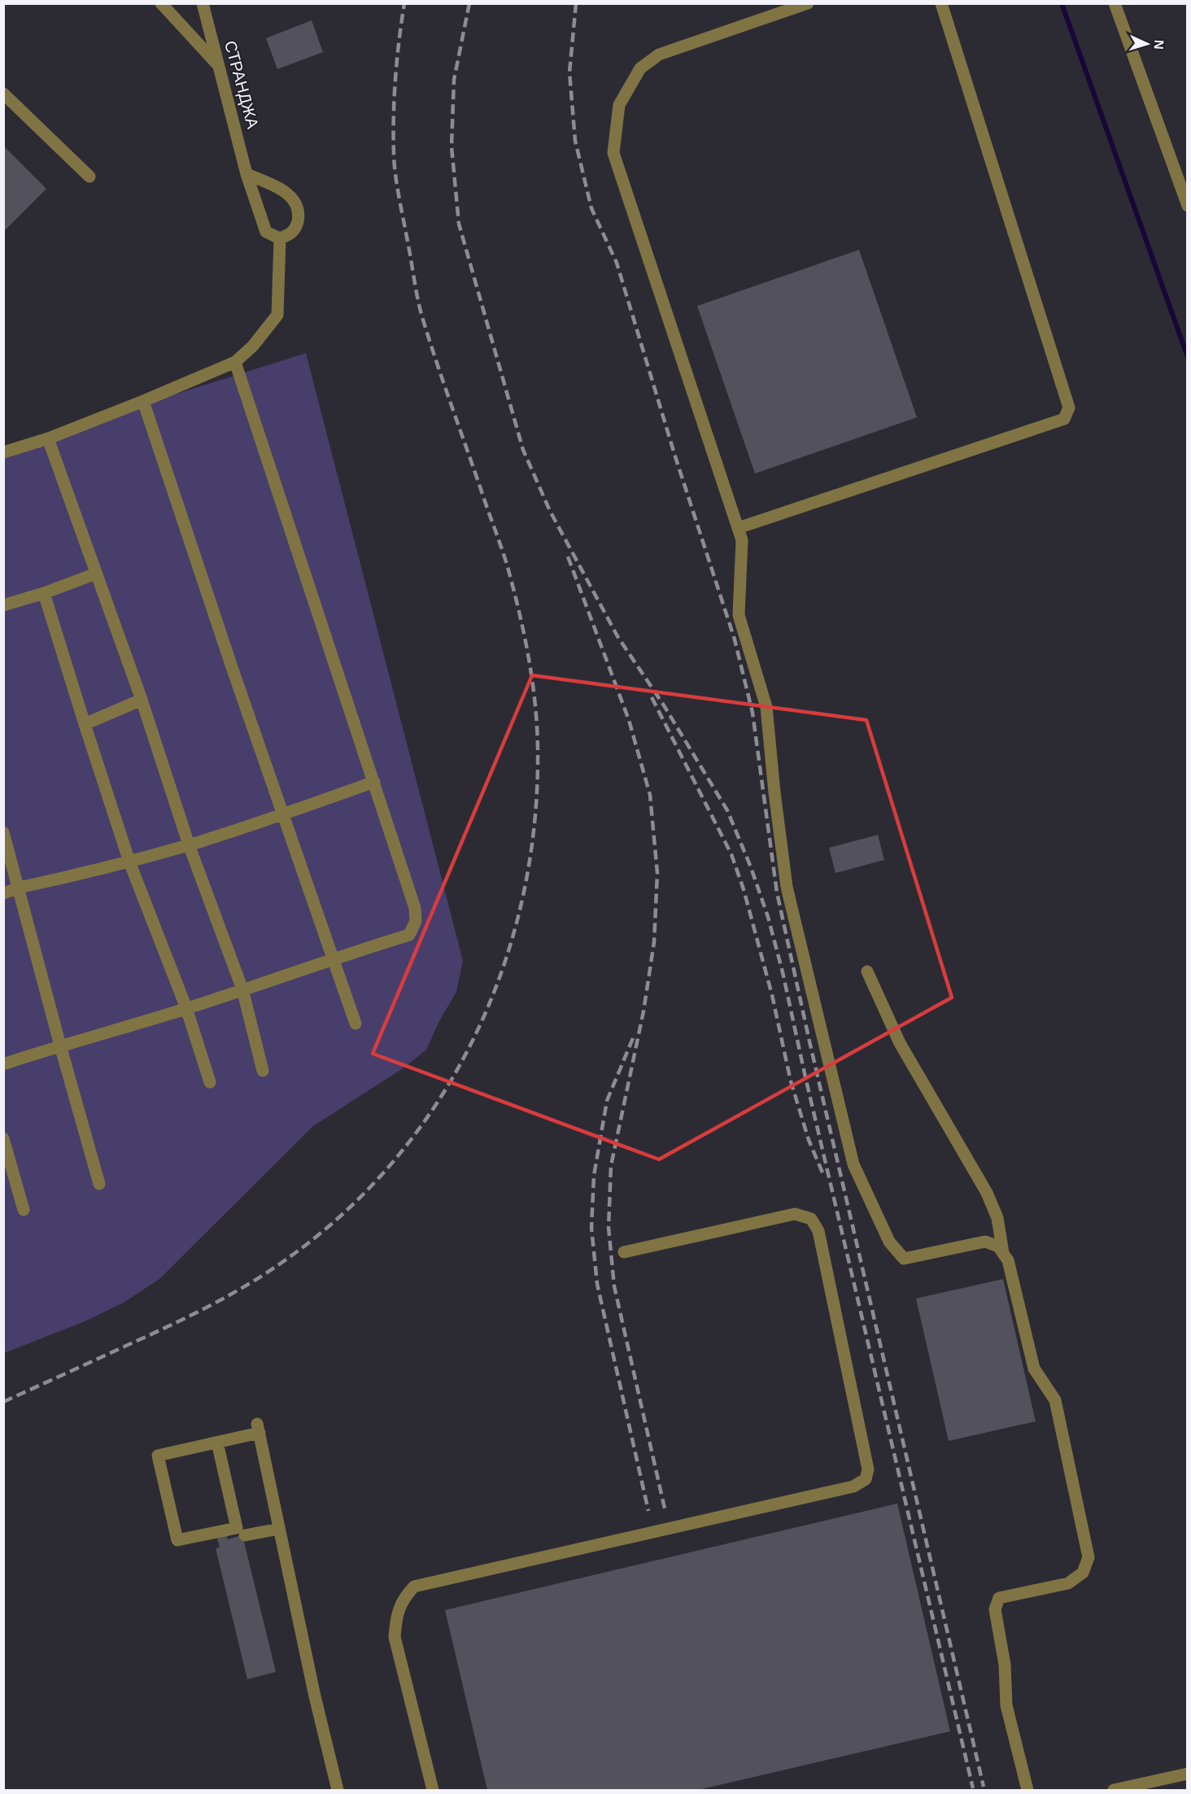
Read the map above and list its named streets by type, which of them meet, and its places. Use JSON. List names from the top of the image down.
{
  "streets": {
    "street": ["СТРАНДЖА"]
  },
  "north": "right"
}
